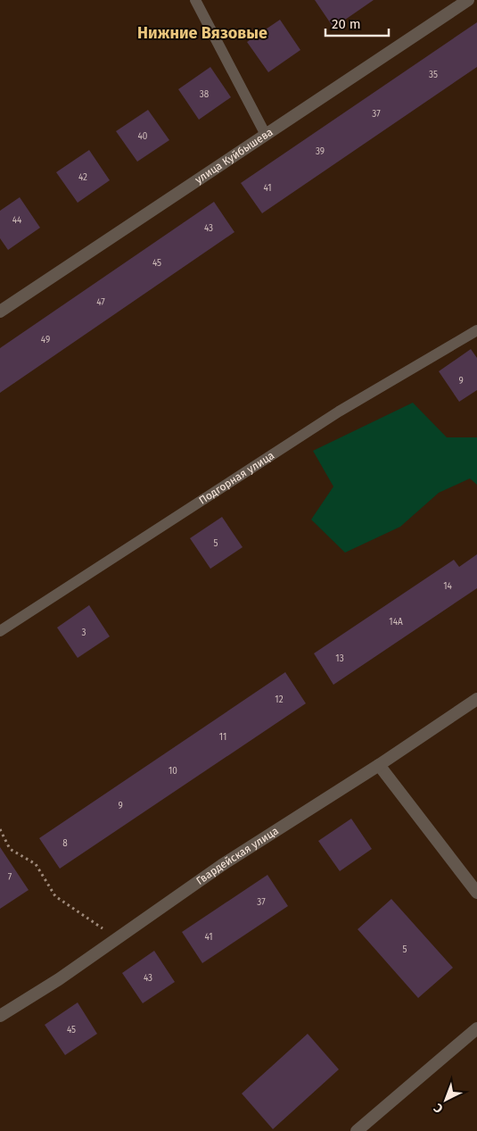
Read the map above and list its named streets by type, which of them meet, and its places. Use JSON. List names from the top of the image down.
{
  "streets": {
    "street": ["улица Куйбышева", "Гвардейская улица"],
    "lane": ["Подгорная улица"]
  },
  "districts": ["Нижние Вязовые"],
  "house_numbers": [
    "35",
    "38",
    "37",
    "40",
    "39",
    "42",
    "41",
    "44",
    "43",
    "45",
    "47",
    "49",
    "9",
    "5",
    "14",
    "14А",
    "3",
    "13",
    "12",
    "11",
    "10",
    "9",
    "8",
    "7",
    "37",
    "41",
    "5",
    "43",
    "45"
  ],
  "scale_bar": "20 m",
  "north": "bottom left"
}
